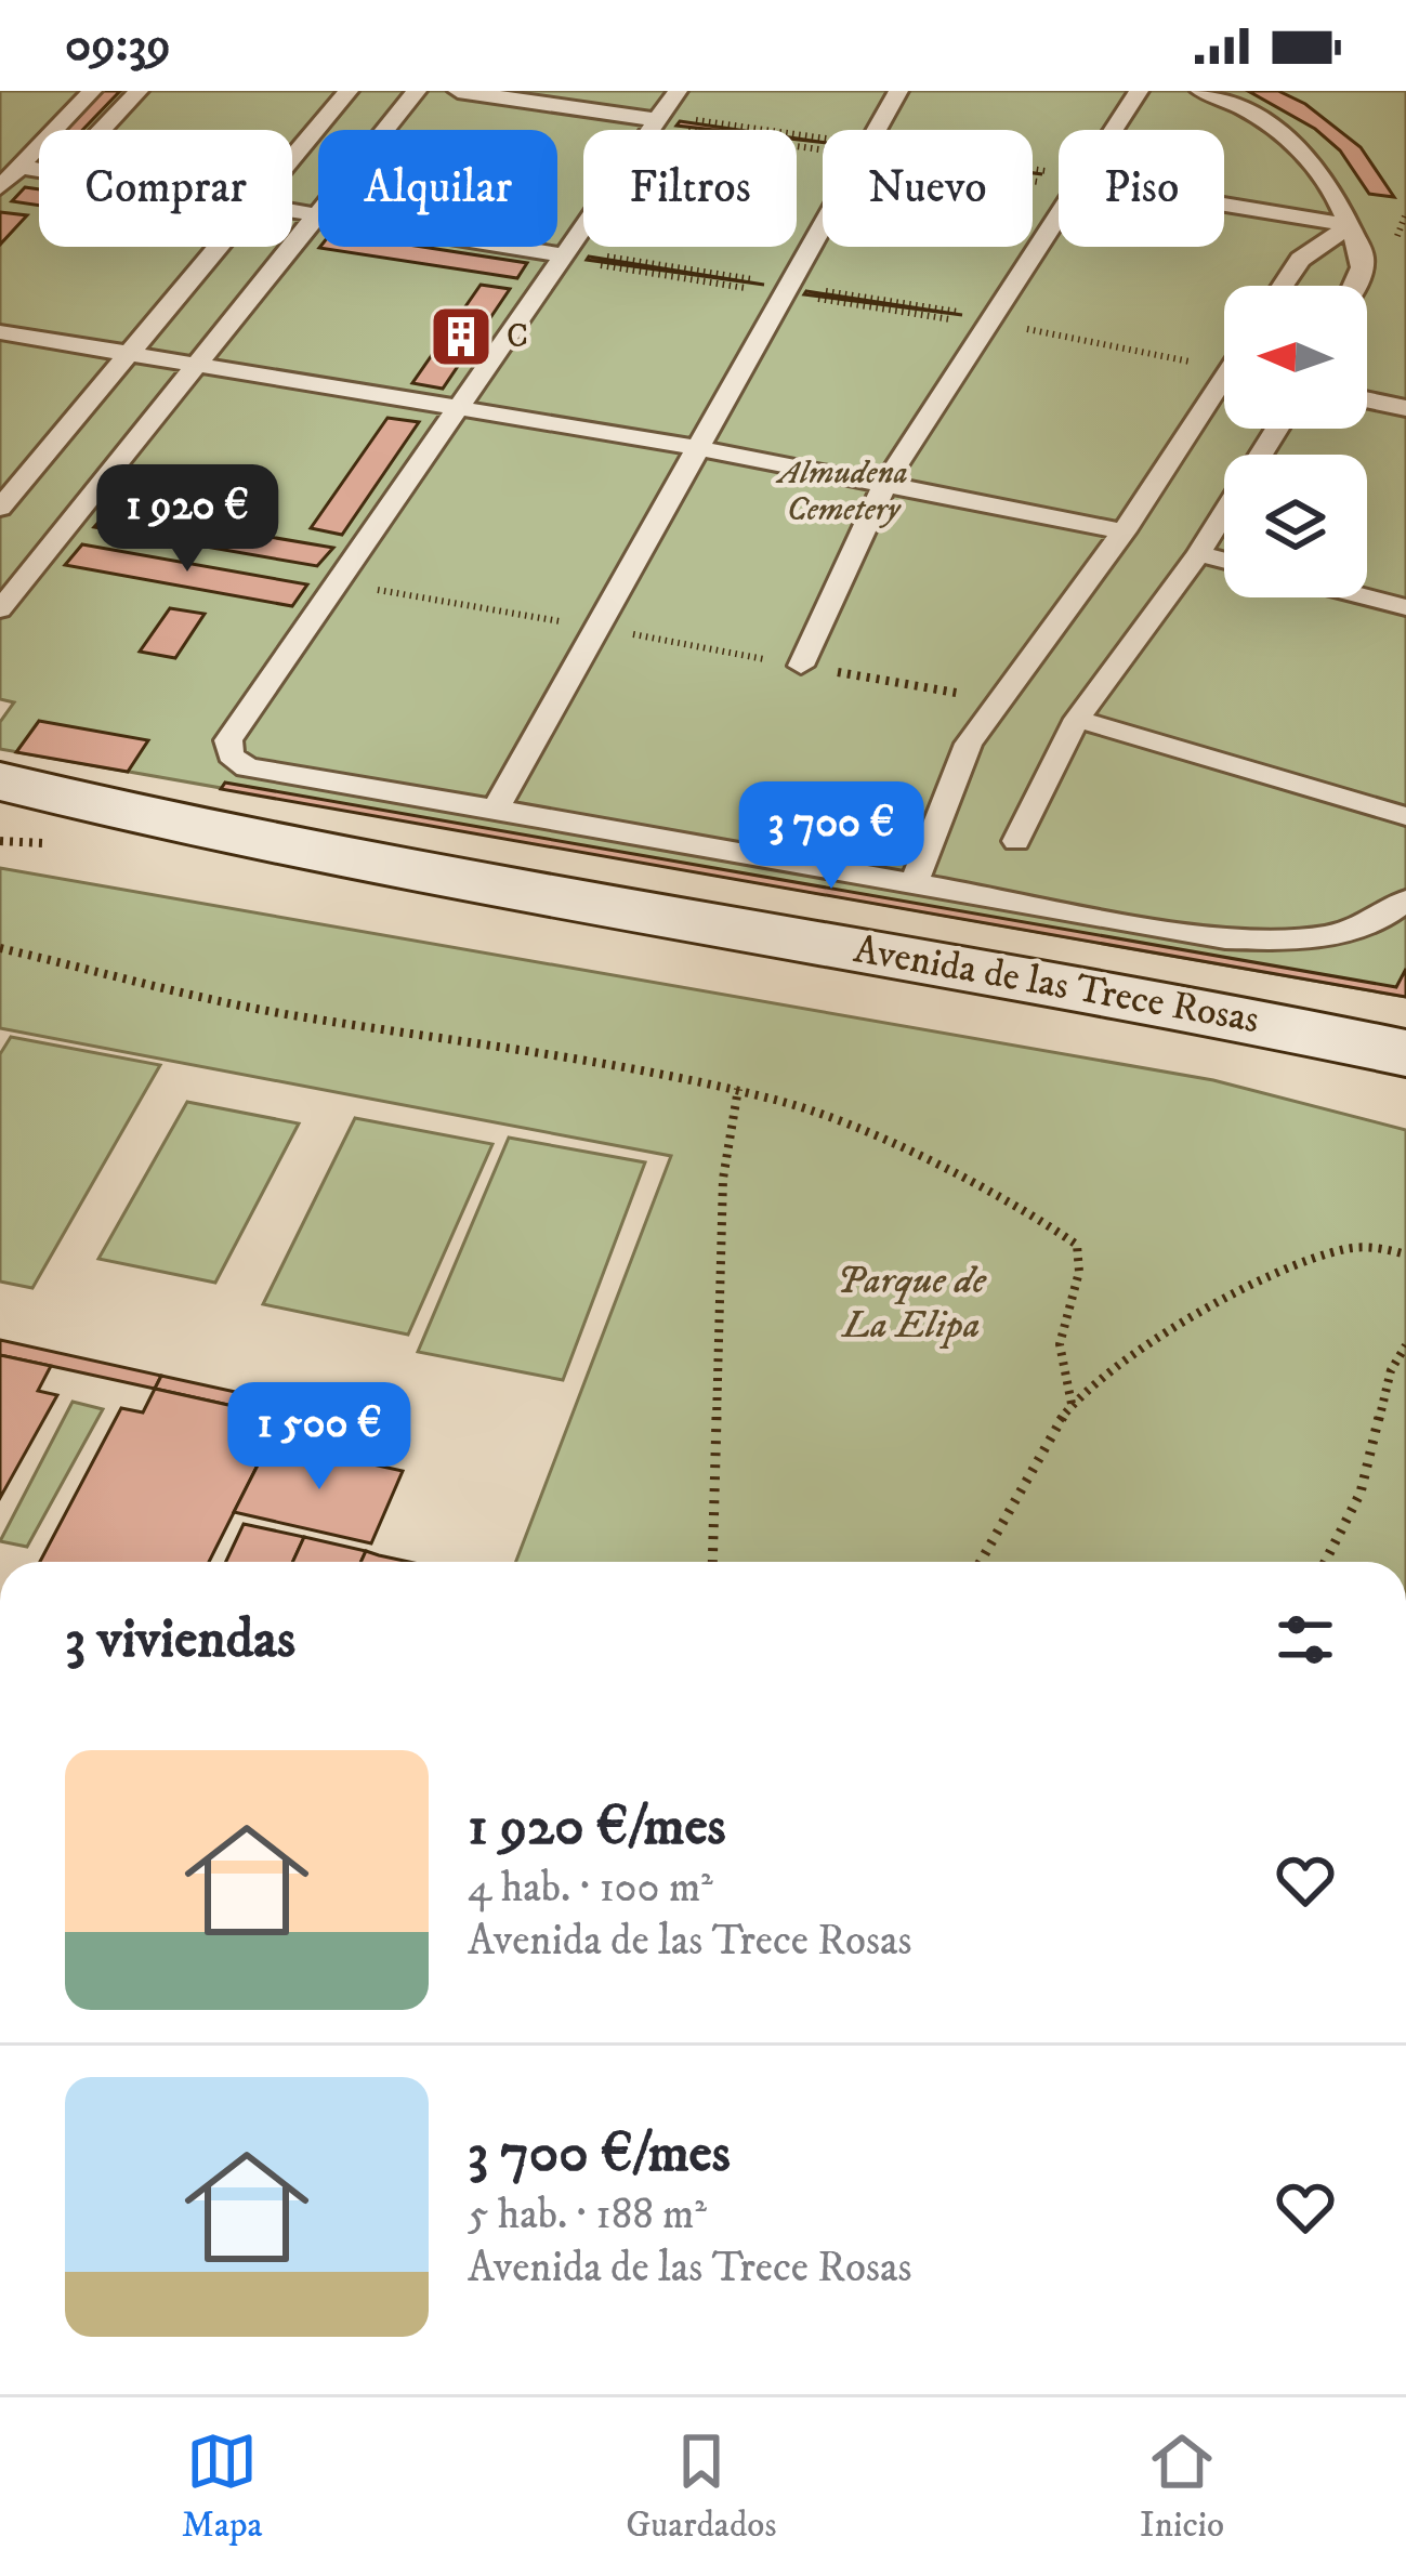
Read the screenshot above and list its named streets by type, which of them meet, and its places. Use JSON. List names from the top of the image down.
{
  "streets": {
    "street": ["Avenida de las Trece Rosas"]
  },
  "parks": ["Almudena Cemetery", "Parque de La Elipa"],
  "places": {
    "building": ["C"]
  },
  "north": "left",
  "page": {
    "status": "09:39",
    "chip": [
      "Comprar",
      "Alquilar",
      "Filtros",
      "Nuevo",
      "Piso"
    ],
    "price": ["1 920 €", "3 700 €", "1 500 €"],
    "heading": "3 viviendas",
    "list": [
      {
        "name": "1 920 €/mes",
        "note": "4 hab. · 100 m² · Avenida de las Trece Rosas"
      },
      {
        "name": "3 700 €/mes",
        "note": "5 hab. · 188 m² · Avenida de las Trece Rosas"
      }
    ],
    "tabs": ["Mapa", "Guardados", "Inicio"]
  }
}
